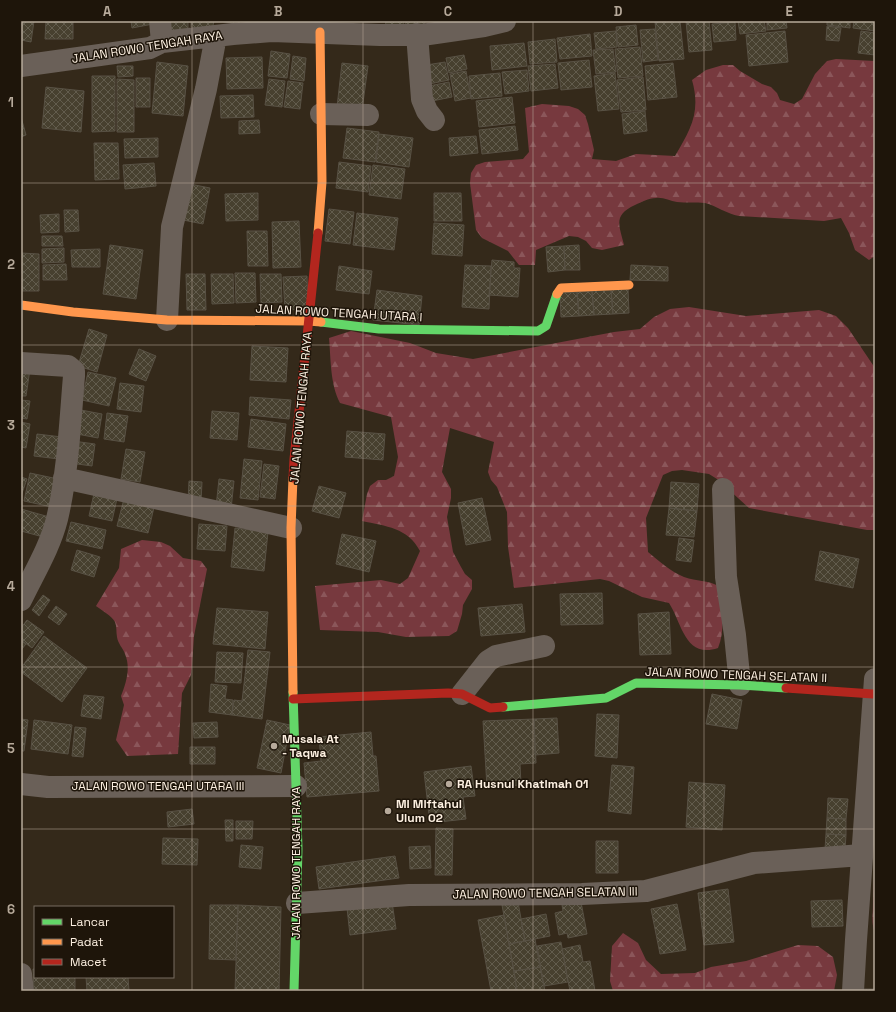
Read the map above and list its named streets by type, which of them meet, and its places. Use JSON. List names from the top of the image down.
{
  "streets": {
    "street": [
      "JALAN ROWO TENGAH RAYA",
      "JALAN ROWO TENGAH UTARA I",
      "JALAN ROWO TENGAH SELATAN II",
      "JALAN ROWO TENGAH UTARA III",
      "JALAN ROWO TENGAH SELATAN III"
    ]
  },
  "crossings": [
    ["JALAN ROWO TENGAH RAYA", "JALAN ROWO TENGAH UTARA I"],
    ["JALAN ROWO TENGAH RAYA", "JALAN ROWO TENGAH SELATAN II"],
    ["JALAN ROWO TENGAH RAYA", "JALAN ROWO TENGAH UTARA III"],
    ["JALAN ROWO TENGAH RAYA", "JALAN ROWO TENGAH SELATAN III"]
  ],
  "places": ["Musala At - Taqwa", "RA Husnul Khatimah 01", "MI Miftahul Ulum 02"],
  "legend": ["Lancar", "Padat", "Macet"],
  "grid": {
    "columns": [
      "A",
      "B",
      "C",
      "D",
      "E"
    ],
    "rows": [
      "1",
      "2",
      "3",
      "4",
      "5",
      "6"
    ]
  }
}
